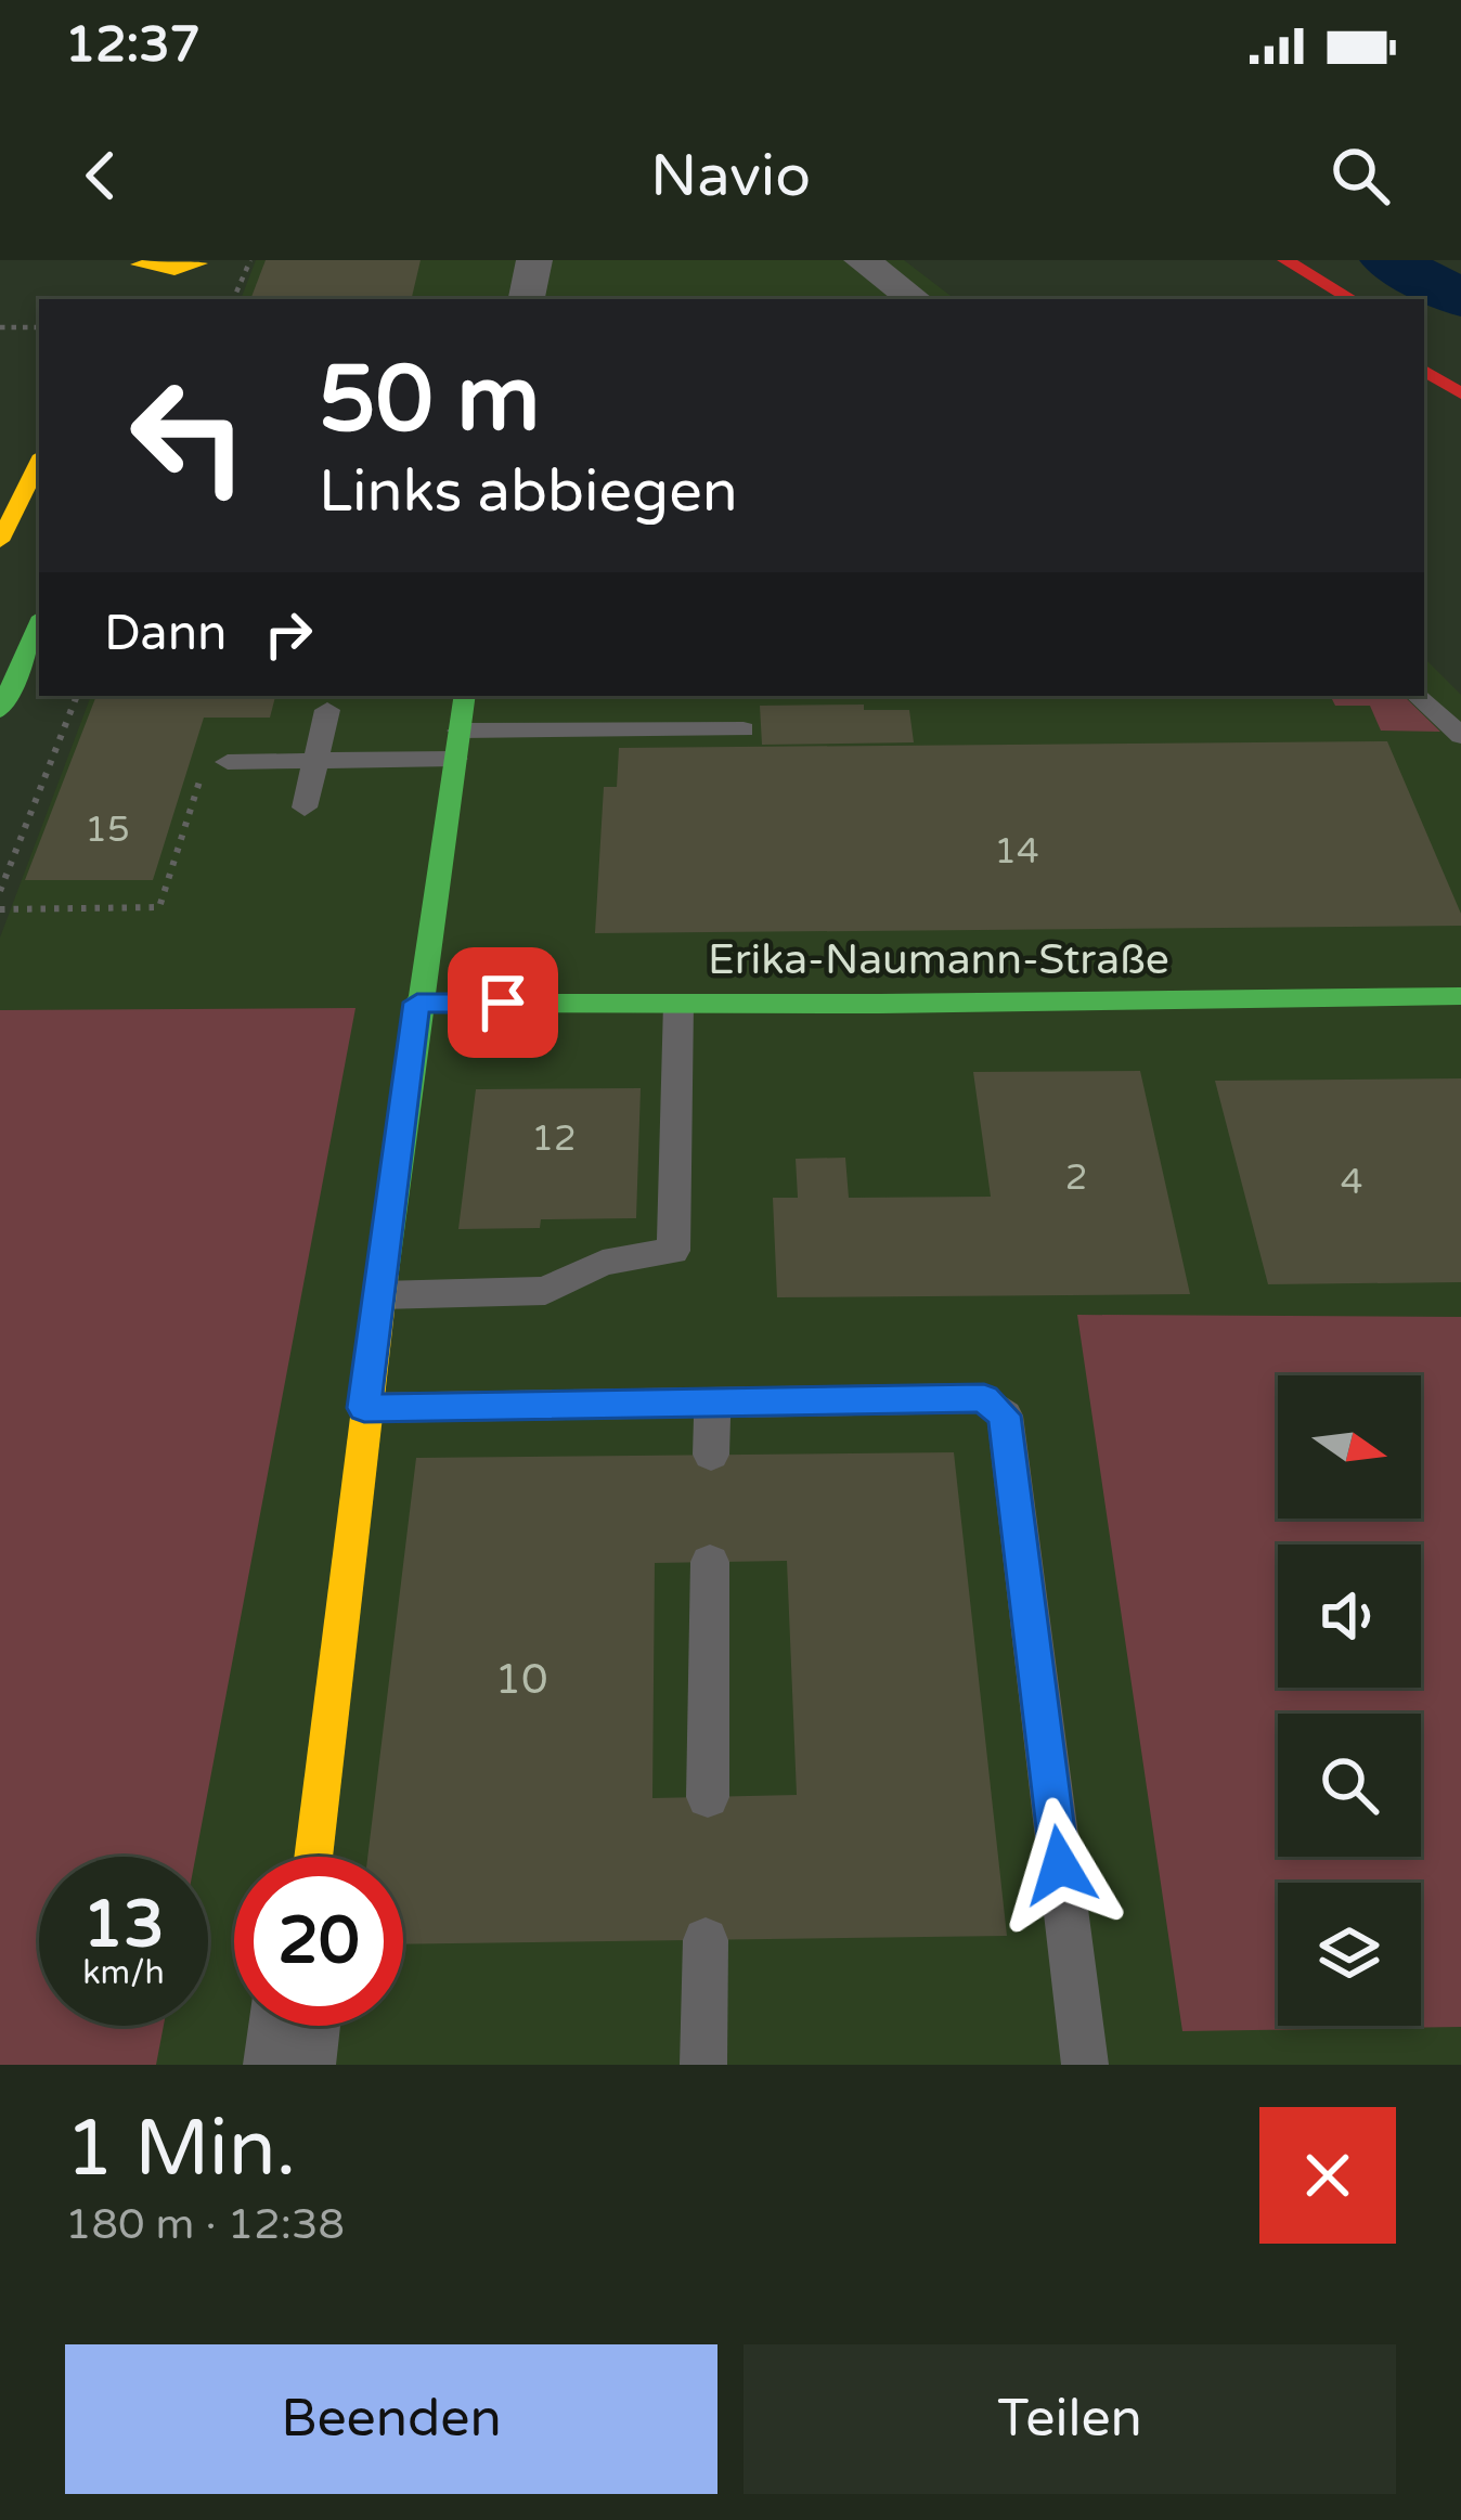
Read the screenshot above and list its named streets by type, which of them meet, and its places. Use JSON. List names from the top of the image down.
{
  "streets": {
    "main road": ["Erika-Naumann-Straße"]
  },
  "house_numbers": [
    "15",
    "14",
    "12",
    "2",
    "4",
    "10"
  ],
  "north": "right",
  "page": {
    "status": "12:37",
    "header": "Navio",
    "turn": ["50 m", "Links abbiegen"],
    "then": "Dann",
    "speed": "13 km/h",
    "limit": "20",
    "heading": ["1 Min.", "180 m · 12:38"],
    "buttons": ["Beenden", "Teilen"]
  }
}
